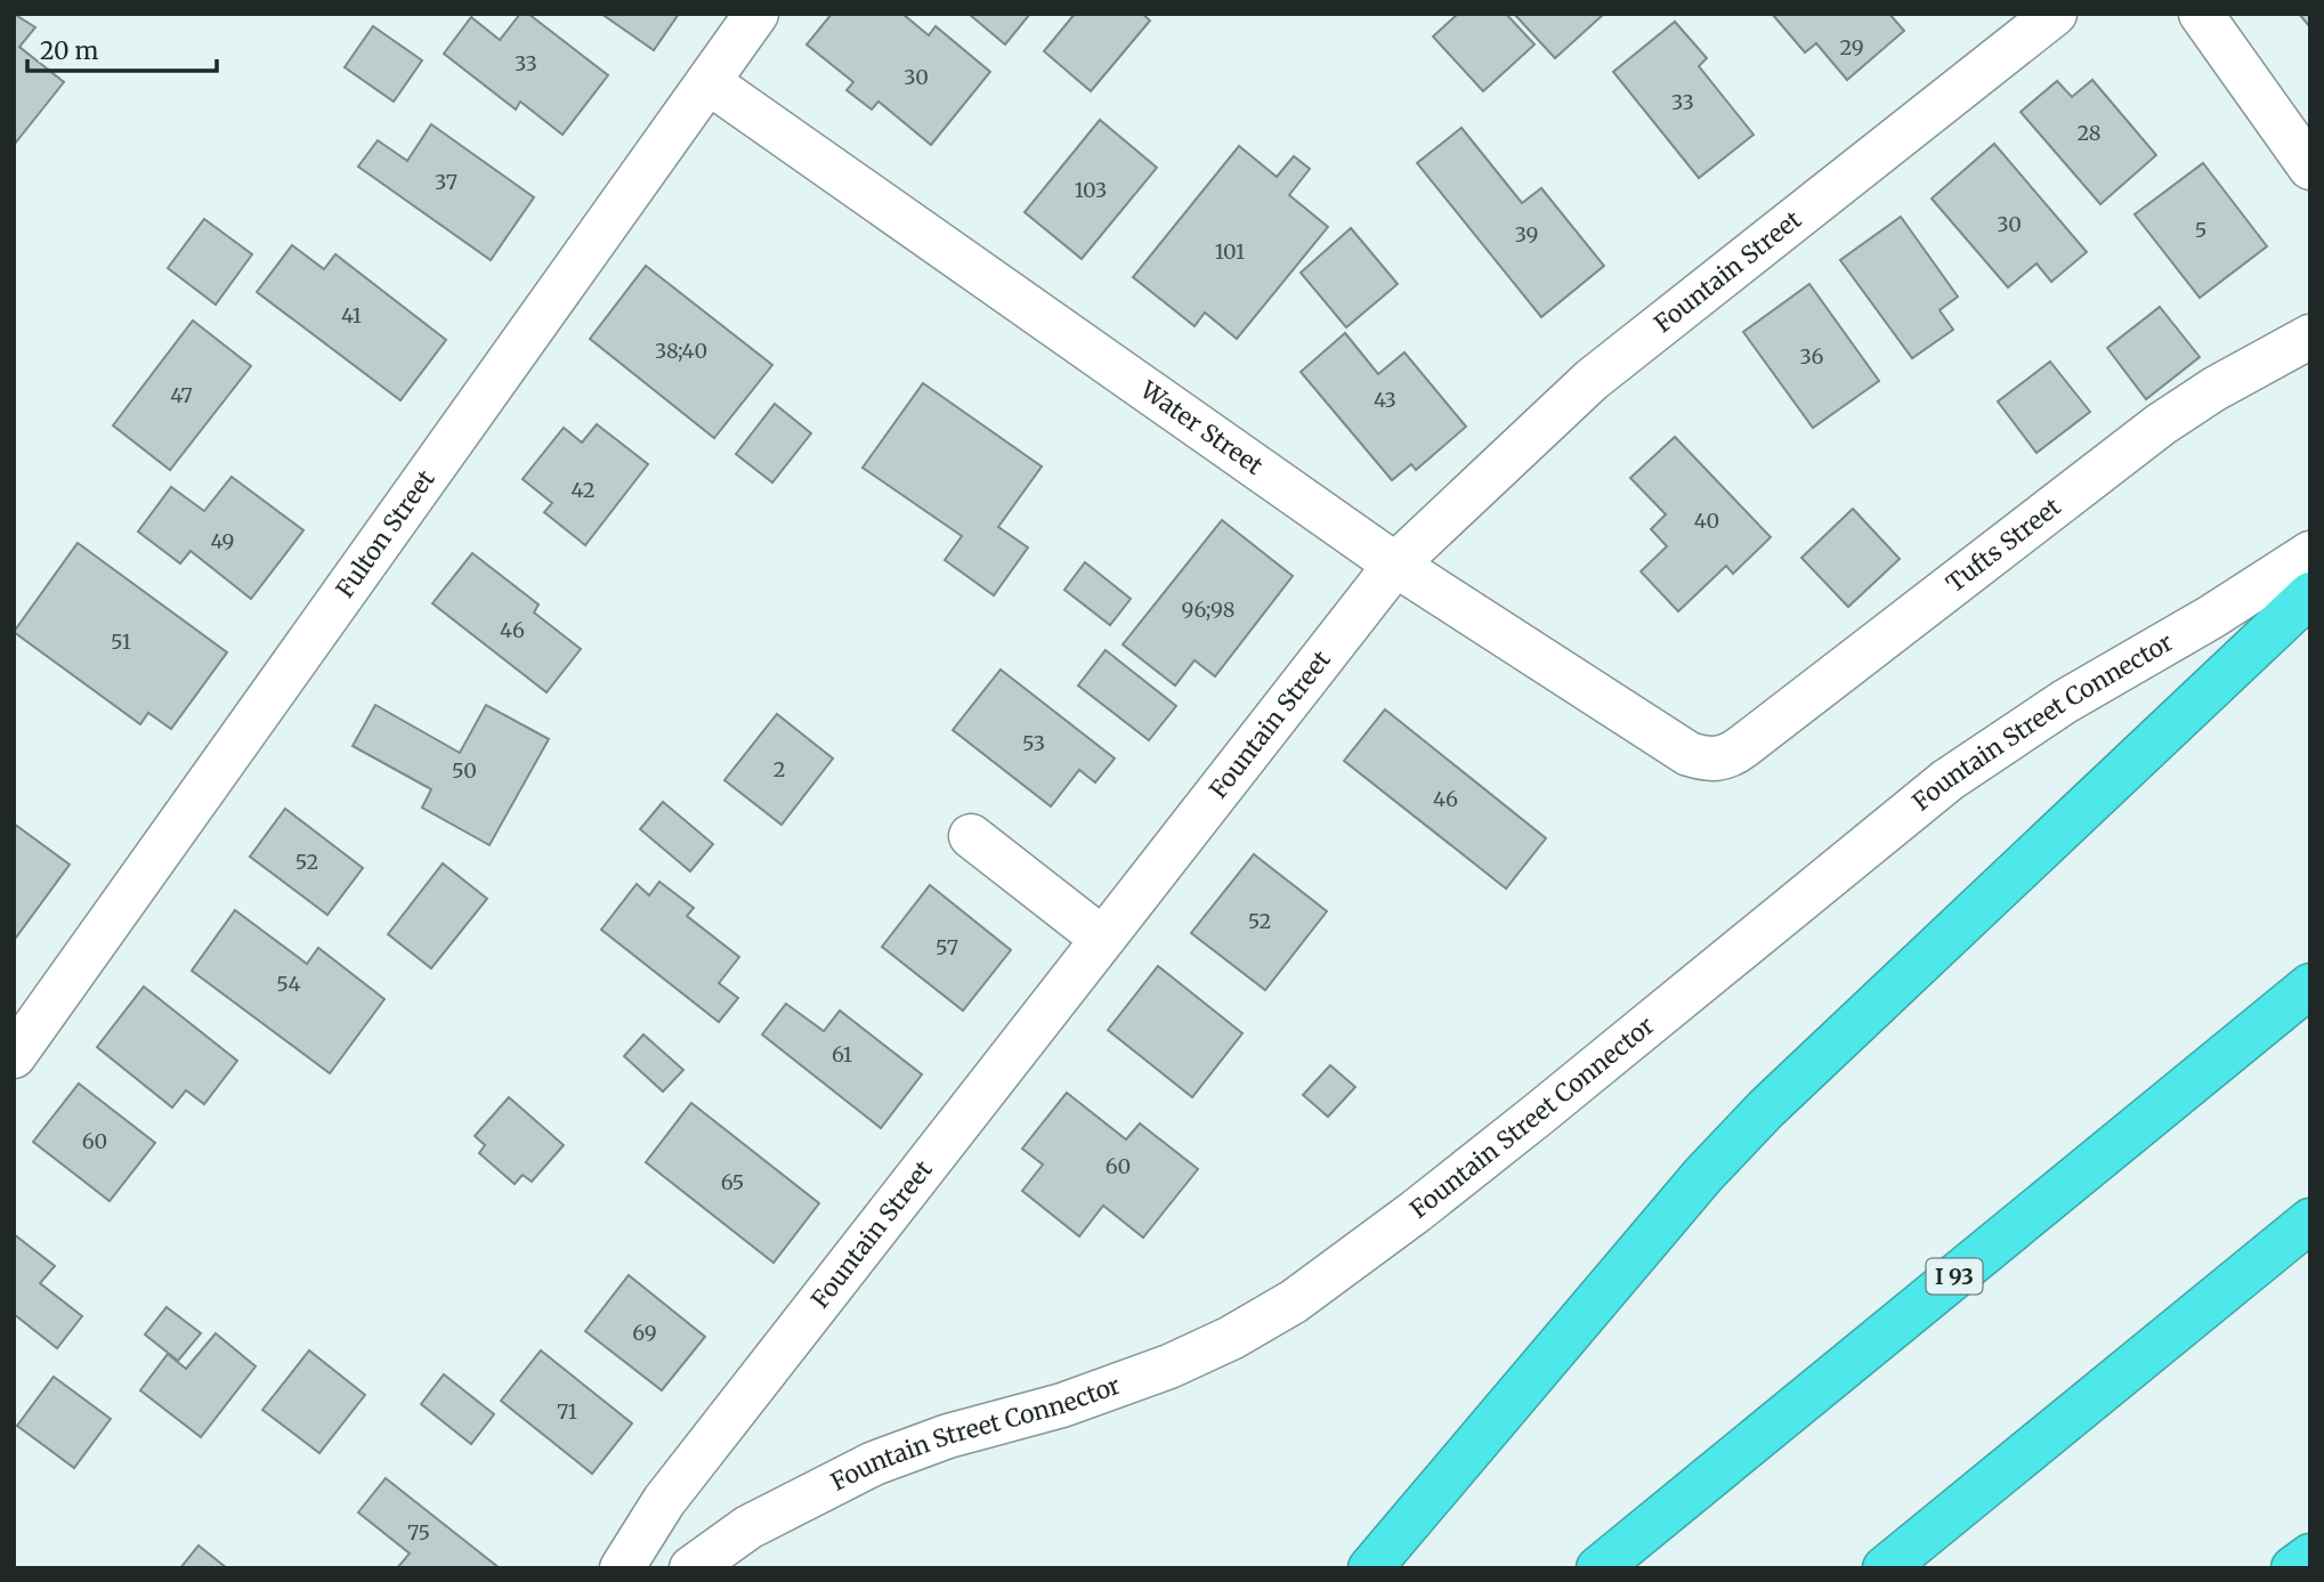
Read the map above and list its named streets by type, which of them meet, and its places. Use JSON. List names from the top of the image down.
{
  "streets": {
    "highway": ["I 93"],
    "street": [
      "Fountain Street",
      "Water Street",
      "Fulton Street",
      "Tufts Street",
      "Fountain Street Connector"
    ]
  },
  "crossings": [
    ["Fountain Street", "Water Street"],
    ["Water Street", "Fulton Street"],
    ["Water Street", "Tufts Street"]
  ],
  "house_numbers": [
    "29",
    "33",
    "30",
    "33",
    "28",
    "37",
    "103",
    "30",
    "5",
    "39",
    "101",
    "41",
    "38;40",
    "36",
    "47",
    "43",
    "42",
    "40",
    "49",
    "96;98",
    "46",
    "51",
    "53",
    "2",
    "50",
    "46",
    "52",
    "52",
    "57",
    "54",
    "61",
    "60",
    "60",
    "65",
    "69",
    "71",
    "75"
  ],
  "scale_bar": "20 m"
}
